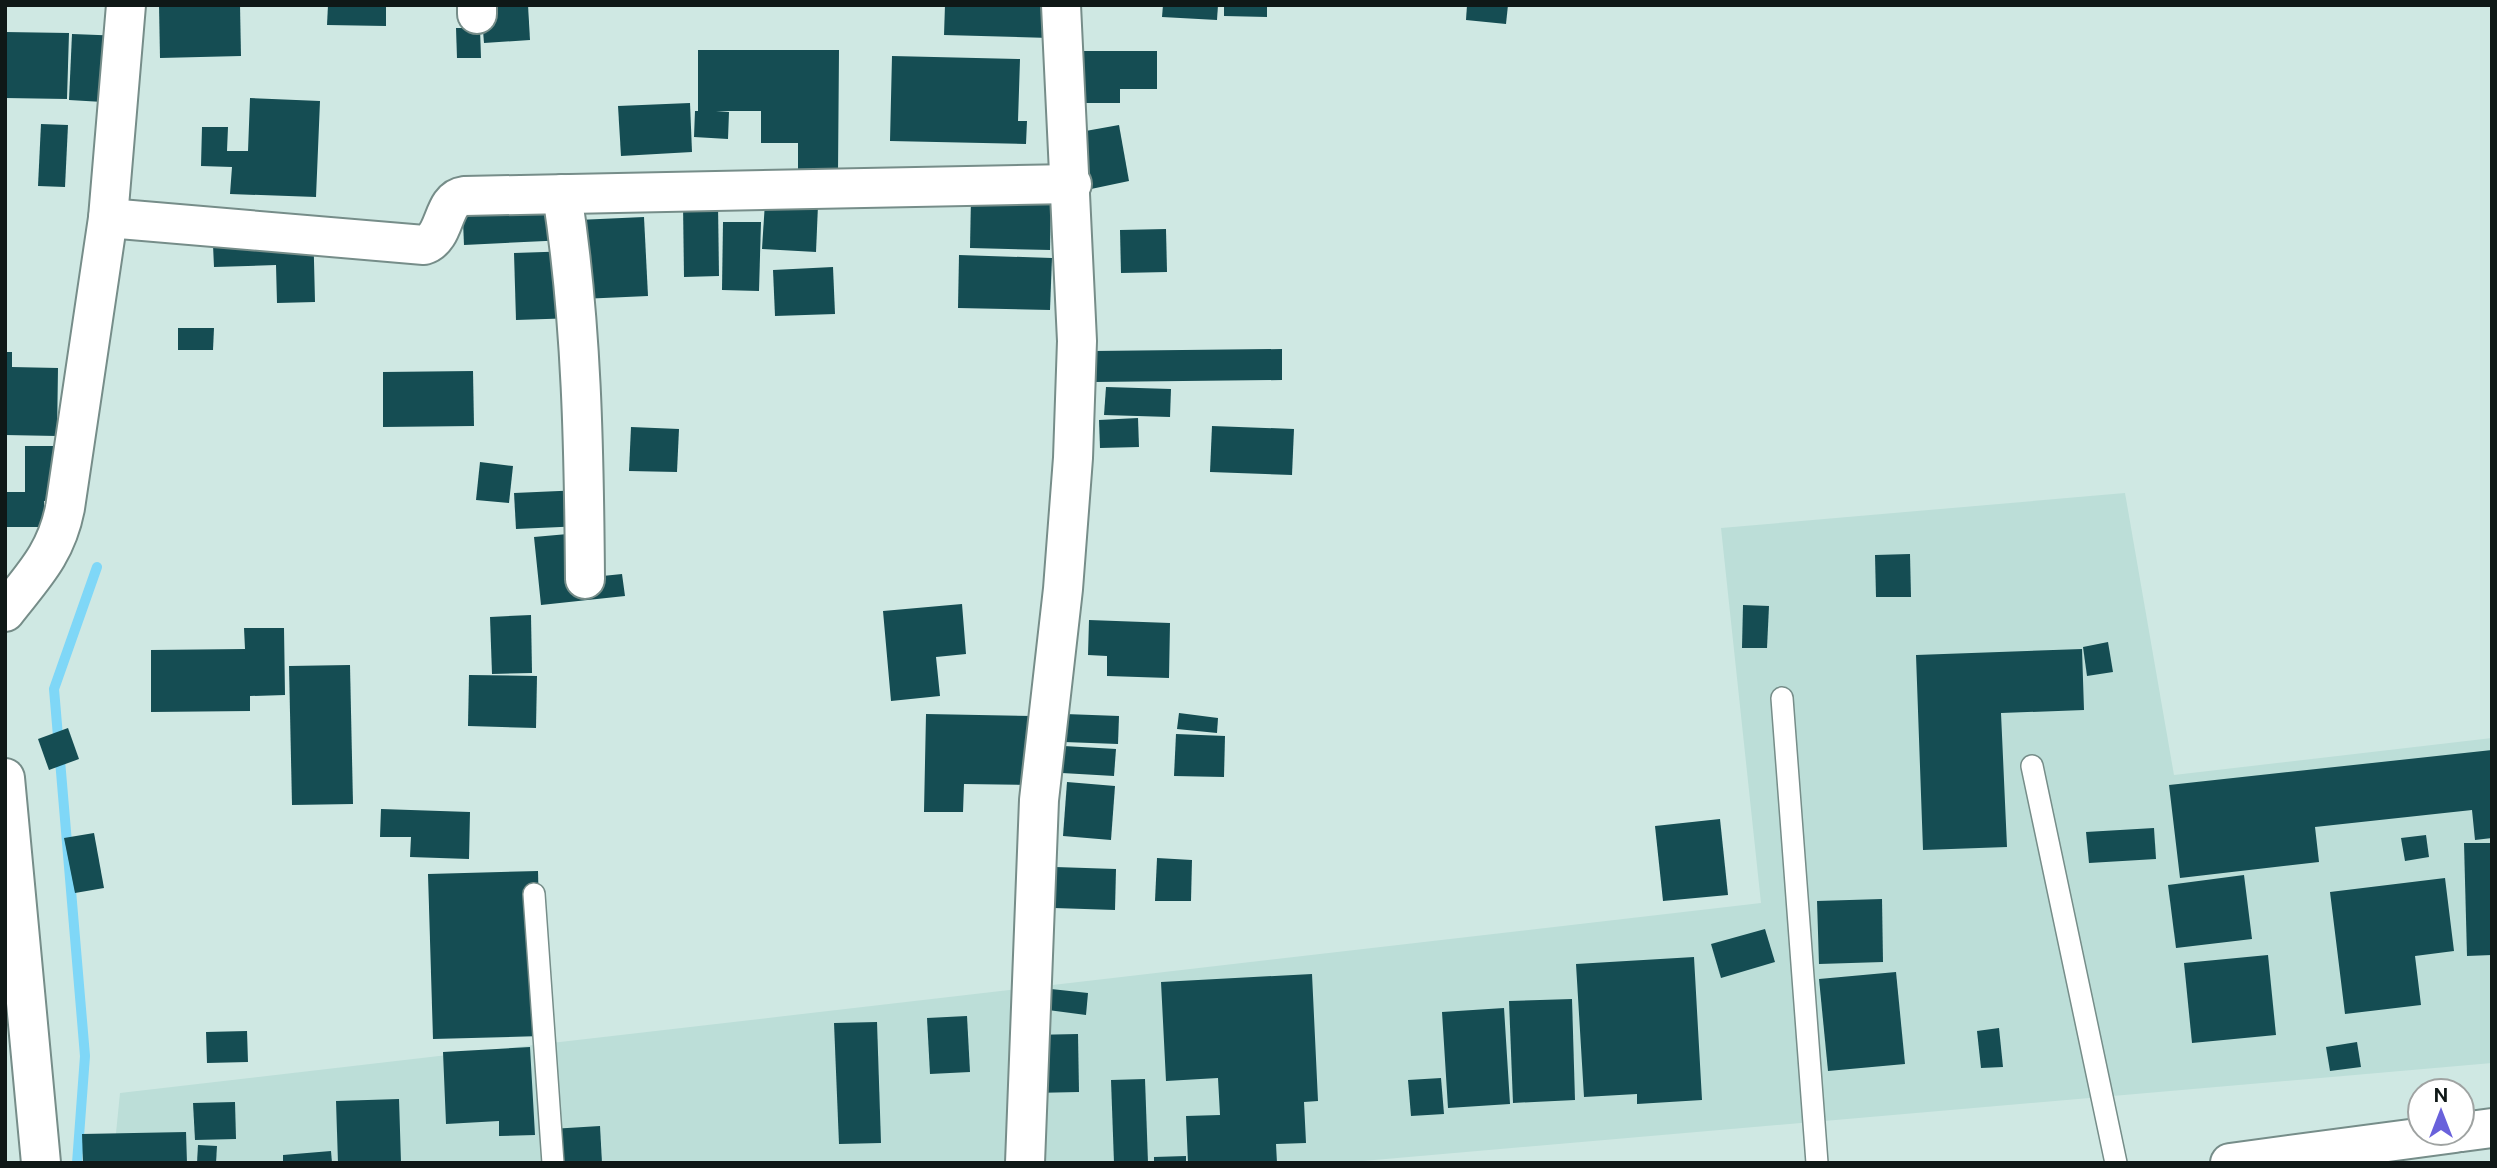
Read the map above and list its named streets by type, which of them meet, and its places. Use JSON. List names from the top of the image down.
{
  "north": "top"
}
